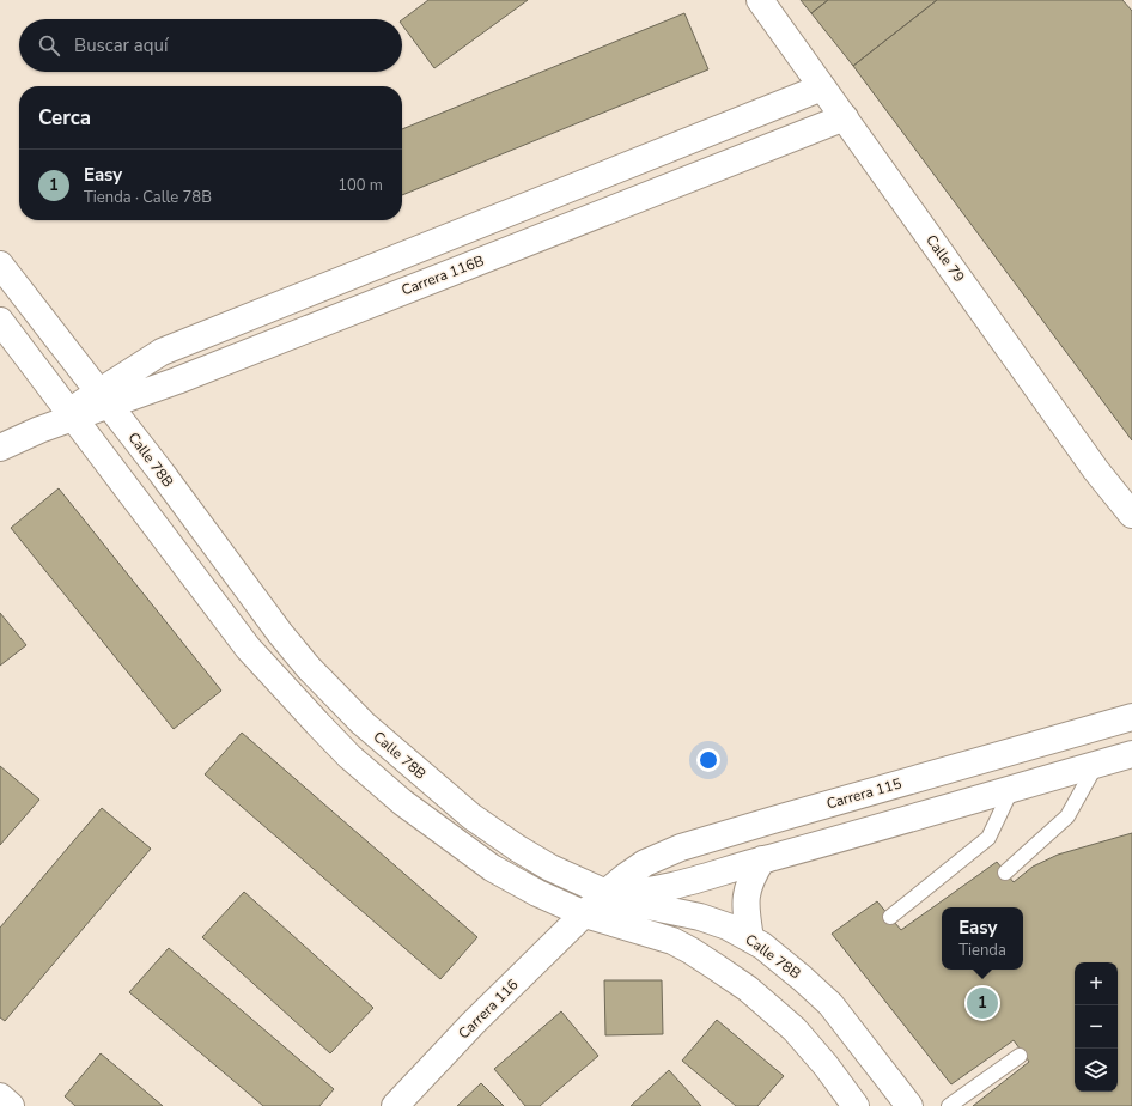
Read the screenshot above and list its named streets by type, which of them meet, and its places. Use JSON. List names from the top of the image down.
{
  "streets": {
    "street": [
      "Calle 79",
      "Carrera 116B",
      "Calle 78B",
      "Carrera 115",
      "Carrera 116"
    ]
  },
  "crossings": [
    ["Calle 79", "Carrera 116B"],
    ["Carrera 116B", "Calle 78B"],
    ["Calle 78B", "Carrera 115"],
    ["Carrera 115", "Carrera 116"]
  ],
  "page": {
    "search": "Buscar aquí",
    "heading": "Cerca",
    "list": [
      {
        "mark": "1",
        "name": "Easy",
        "note": "Tienda · Calle 78B",
        "value": "100 m"
      }
    ],
    "popup": ["Easy", "Tienda"],
    "map_buttons": ["+", "−"],
    "pins": "1"
  }
}
